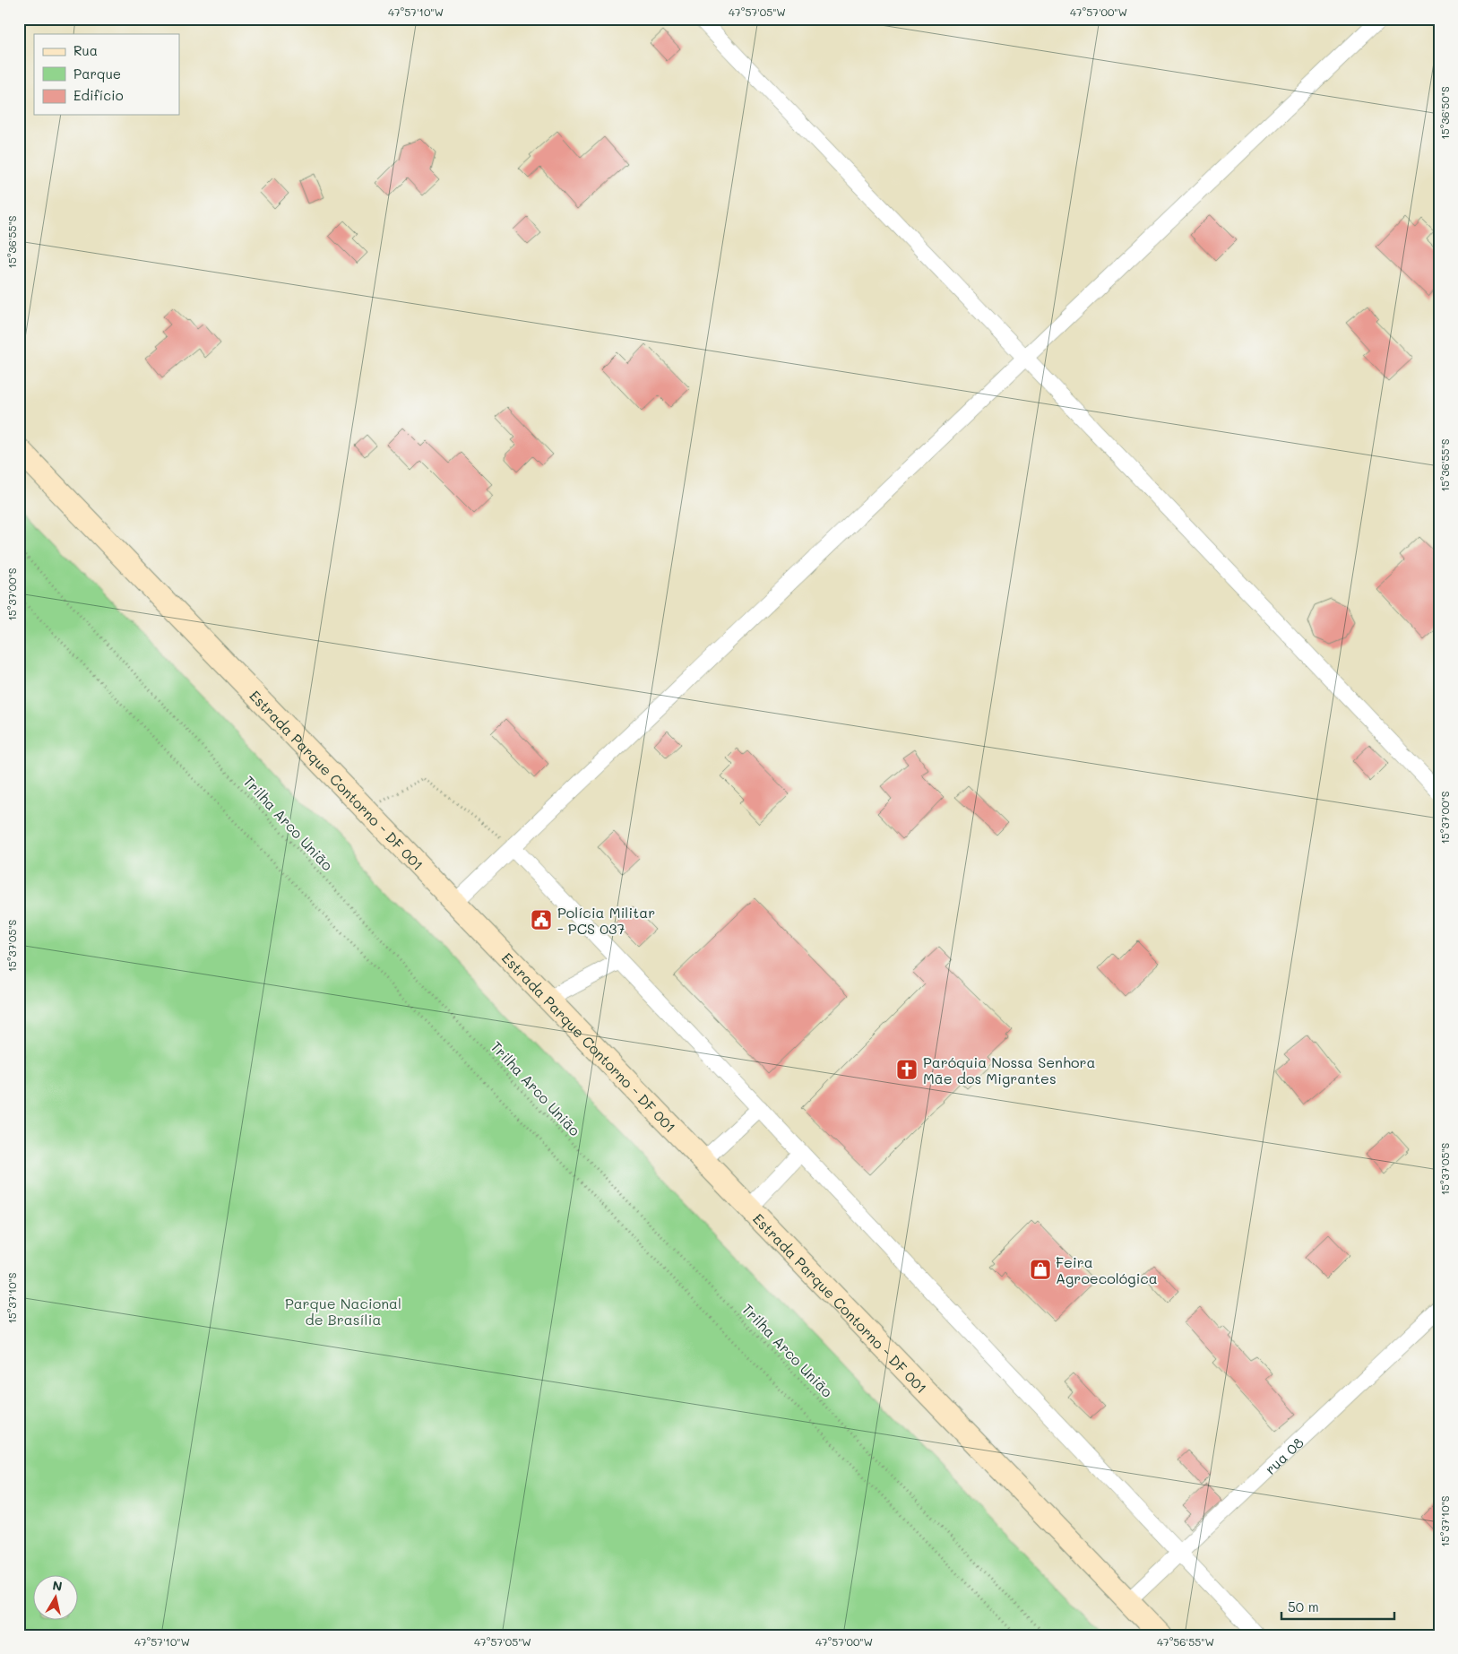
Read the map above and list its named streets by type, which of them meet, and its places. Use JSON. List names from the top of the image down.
{
  "streets": {
    "main road": ["Estrada Parque Contorno - DF 001"],
    "street": ["rua 08"],
    "path": ["Trilha Arco União"]
  },
  "crossings": [
    ["Estrada Parque Contorno - DF 001", "rua 08"]
  ],
  "parks": ["Parque Nacional de Brasília"],
  "places": {
    "public building": ["Polícia Militar - PCS 037"],
    "church": ["Paróquia Nossa Senhora Mãe dos Migrantes"],
    "shop": ["Feira Agroecológica"]
  },
  "legend": ["Rua", "Parque", "Edifício"],
  "scale_bar": "50 m",
  "north": "top",
  "coordinates": [
    "47°57'10\"W",
    "47°57'05\"W",
    "47°57'00\"W",
    "15°36'50\"S",
    "15°36'55\"S",
    "15°37'00\"S",
    "15°37'05\"S",
    "15°37'10\"S",
    "47°56'55\"W"
  ]
}
